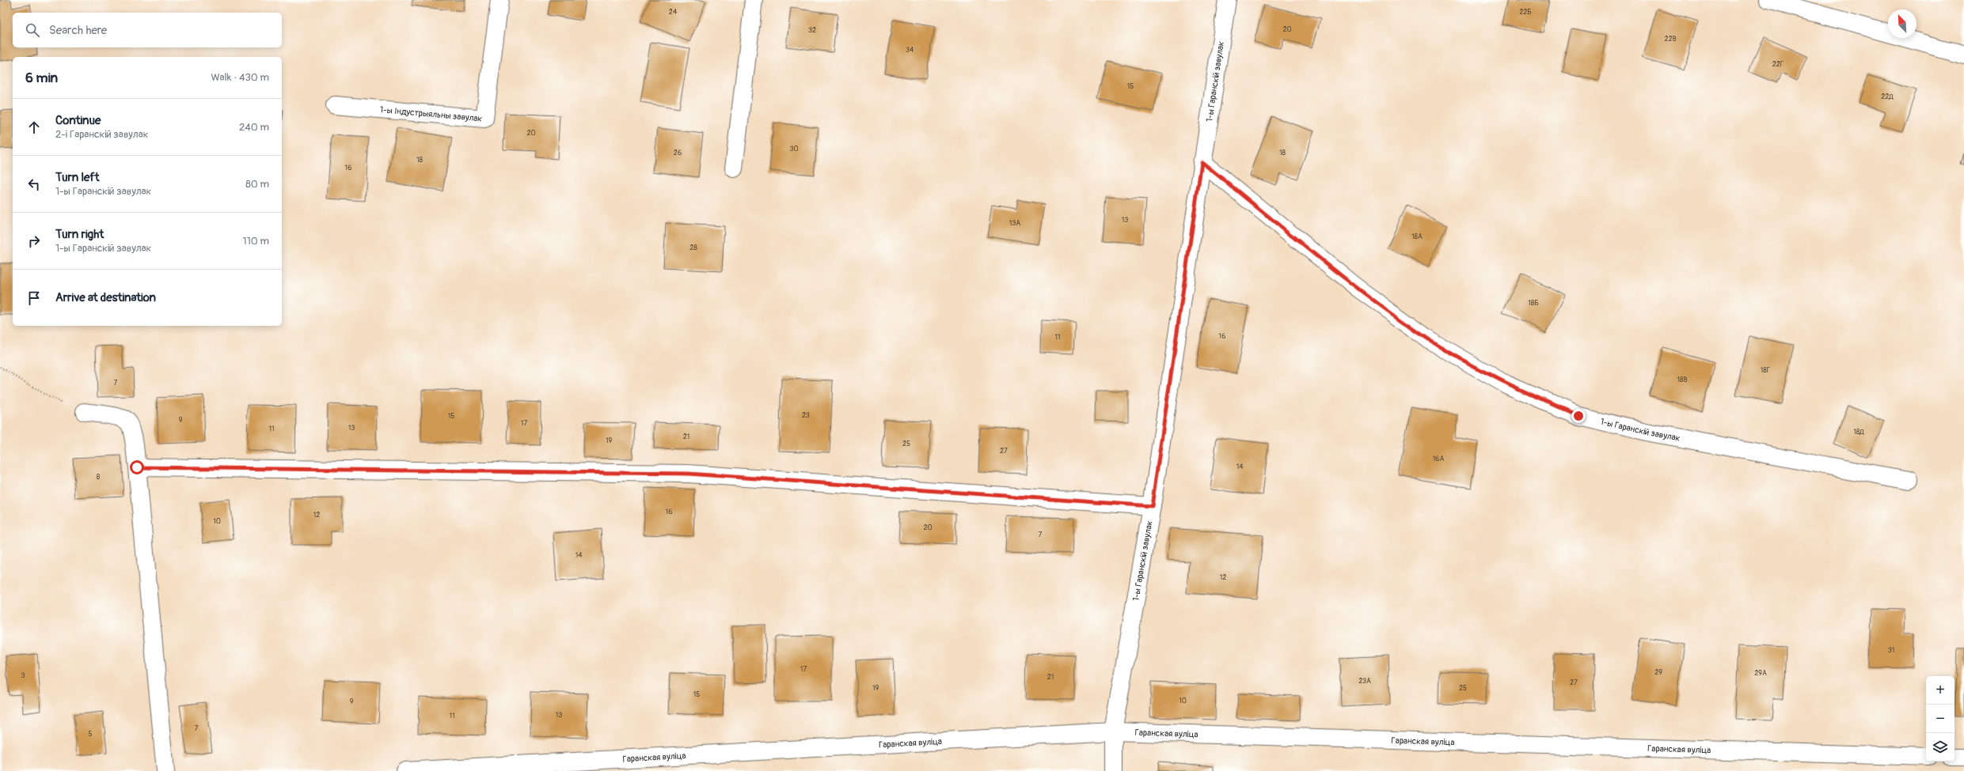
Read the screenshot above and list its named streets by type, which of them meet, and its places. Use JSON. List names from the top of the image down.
{
  "streets": {
    "street": ["1-ы Гаранскій завулак", "1-ы Індустрыяльны завулак", "Гаранская вуліца"]
  },
  "crossings": [
    ["1-ы Гаранскій завулак", "Гаранская вуліца"]
  ],
  "house_numbers": [
    "24",
    "22Б",
    "20",
    "32",
    "22В",
    "34",
    "22Г",
    "15",
    "22Д",
    "20",
    "30",
    "26",
    "18",
    "18",
    "16",
    "13",
    "13А",
    "18А",
    "28",
    "18Б",
    "16",
    "11",
    "18Г",
    "18В",
    "7",
    "23",
    "15",
    "9",
    "17",
    "13",
    "11",
    "18Д",
    "21",
    "19",
    "25",
    "27",
    "16А",
    "14",
    "8",
    "16",
    "12",
    "10",
    "20",
    "7",
    "14",
    "12",
    "31",
    "17",
    "29",
    "29А",
    "3",
    "21",
    "23А",
    "27",
    "19",
    "25",
    "15",
    "10",
    "9",
    "13",
    "11",
    "7",
    "5"
  ],
  "north": "top left",
  "page": {
    "search": "Search here",
    "heading": ["6 min", "Walk · 430 m"],
    "list": [
      ["Continue", "2-і Гаранскій завулак", "240 m"],
      ["Turn left", "1-ы Гаранскій завулак", "80 m"],
      ["Turn right", "1-ы Гаранскій завулак", "110 m"],
      "Arrive at destination"
    ],
    "map_buttons": ["+", "−"]
  }
}
